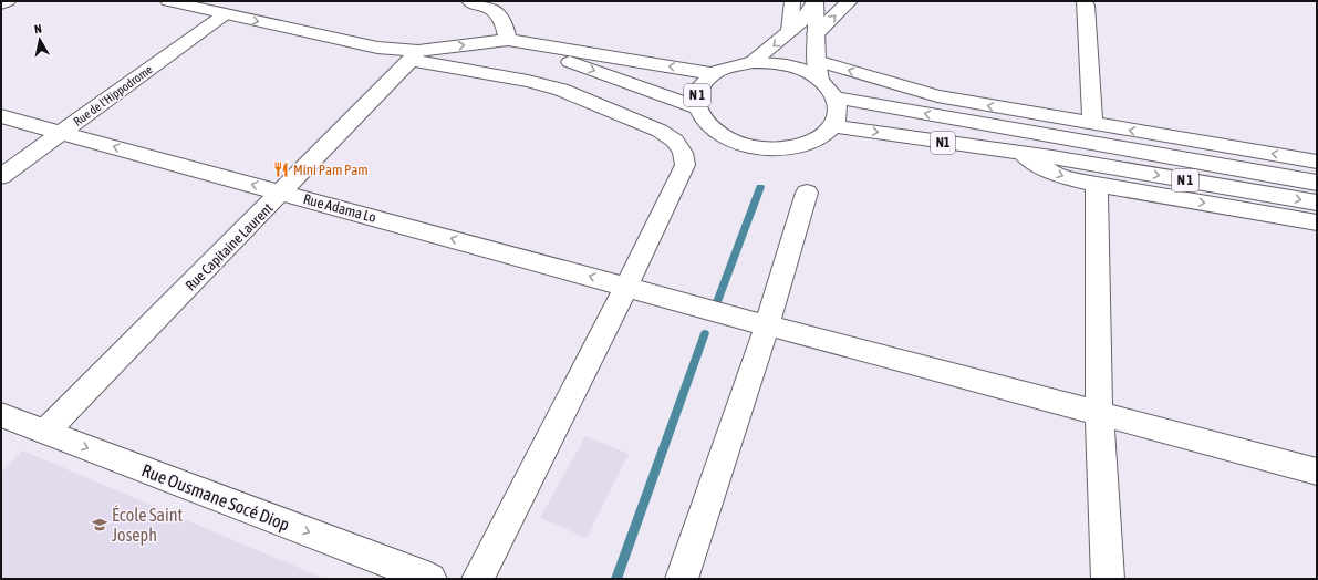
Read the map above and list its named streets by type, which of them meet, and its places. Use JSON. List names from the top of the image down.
{
  "streets": {
    "main road": [
      "Rue de l'Hippodrome",
      "N 1",
      "N1",
      "Rue Adama Lo",
      "Rue Capitaine Laurent",
      "Rue Ousmane Socé Diop"
    ]
  },
  "crossings": [
    ["Rue de l'Hippodrome", "Rue Adama Lo"],
    ["N 1", "N1"],
    ["Rue Adama Lo", "Rue Capitaine Laurent"],
    ["Rue Capitaine Laurent", "Rue Ousmane Socé Diop"]
  ],
  "one_way": ["Rue Ousmane Socé Diop"],
  "places": {
    "restaurant": ["Mini Pam Pam"],
    "school or university": ["École Saint Joseph"]
  },
  "north": "top"
}
